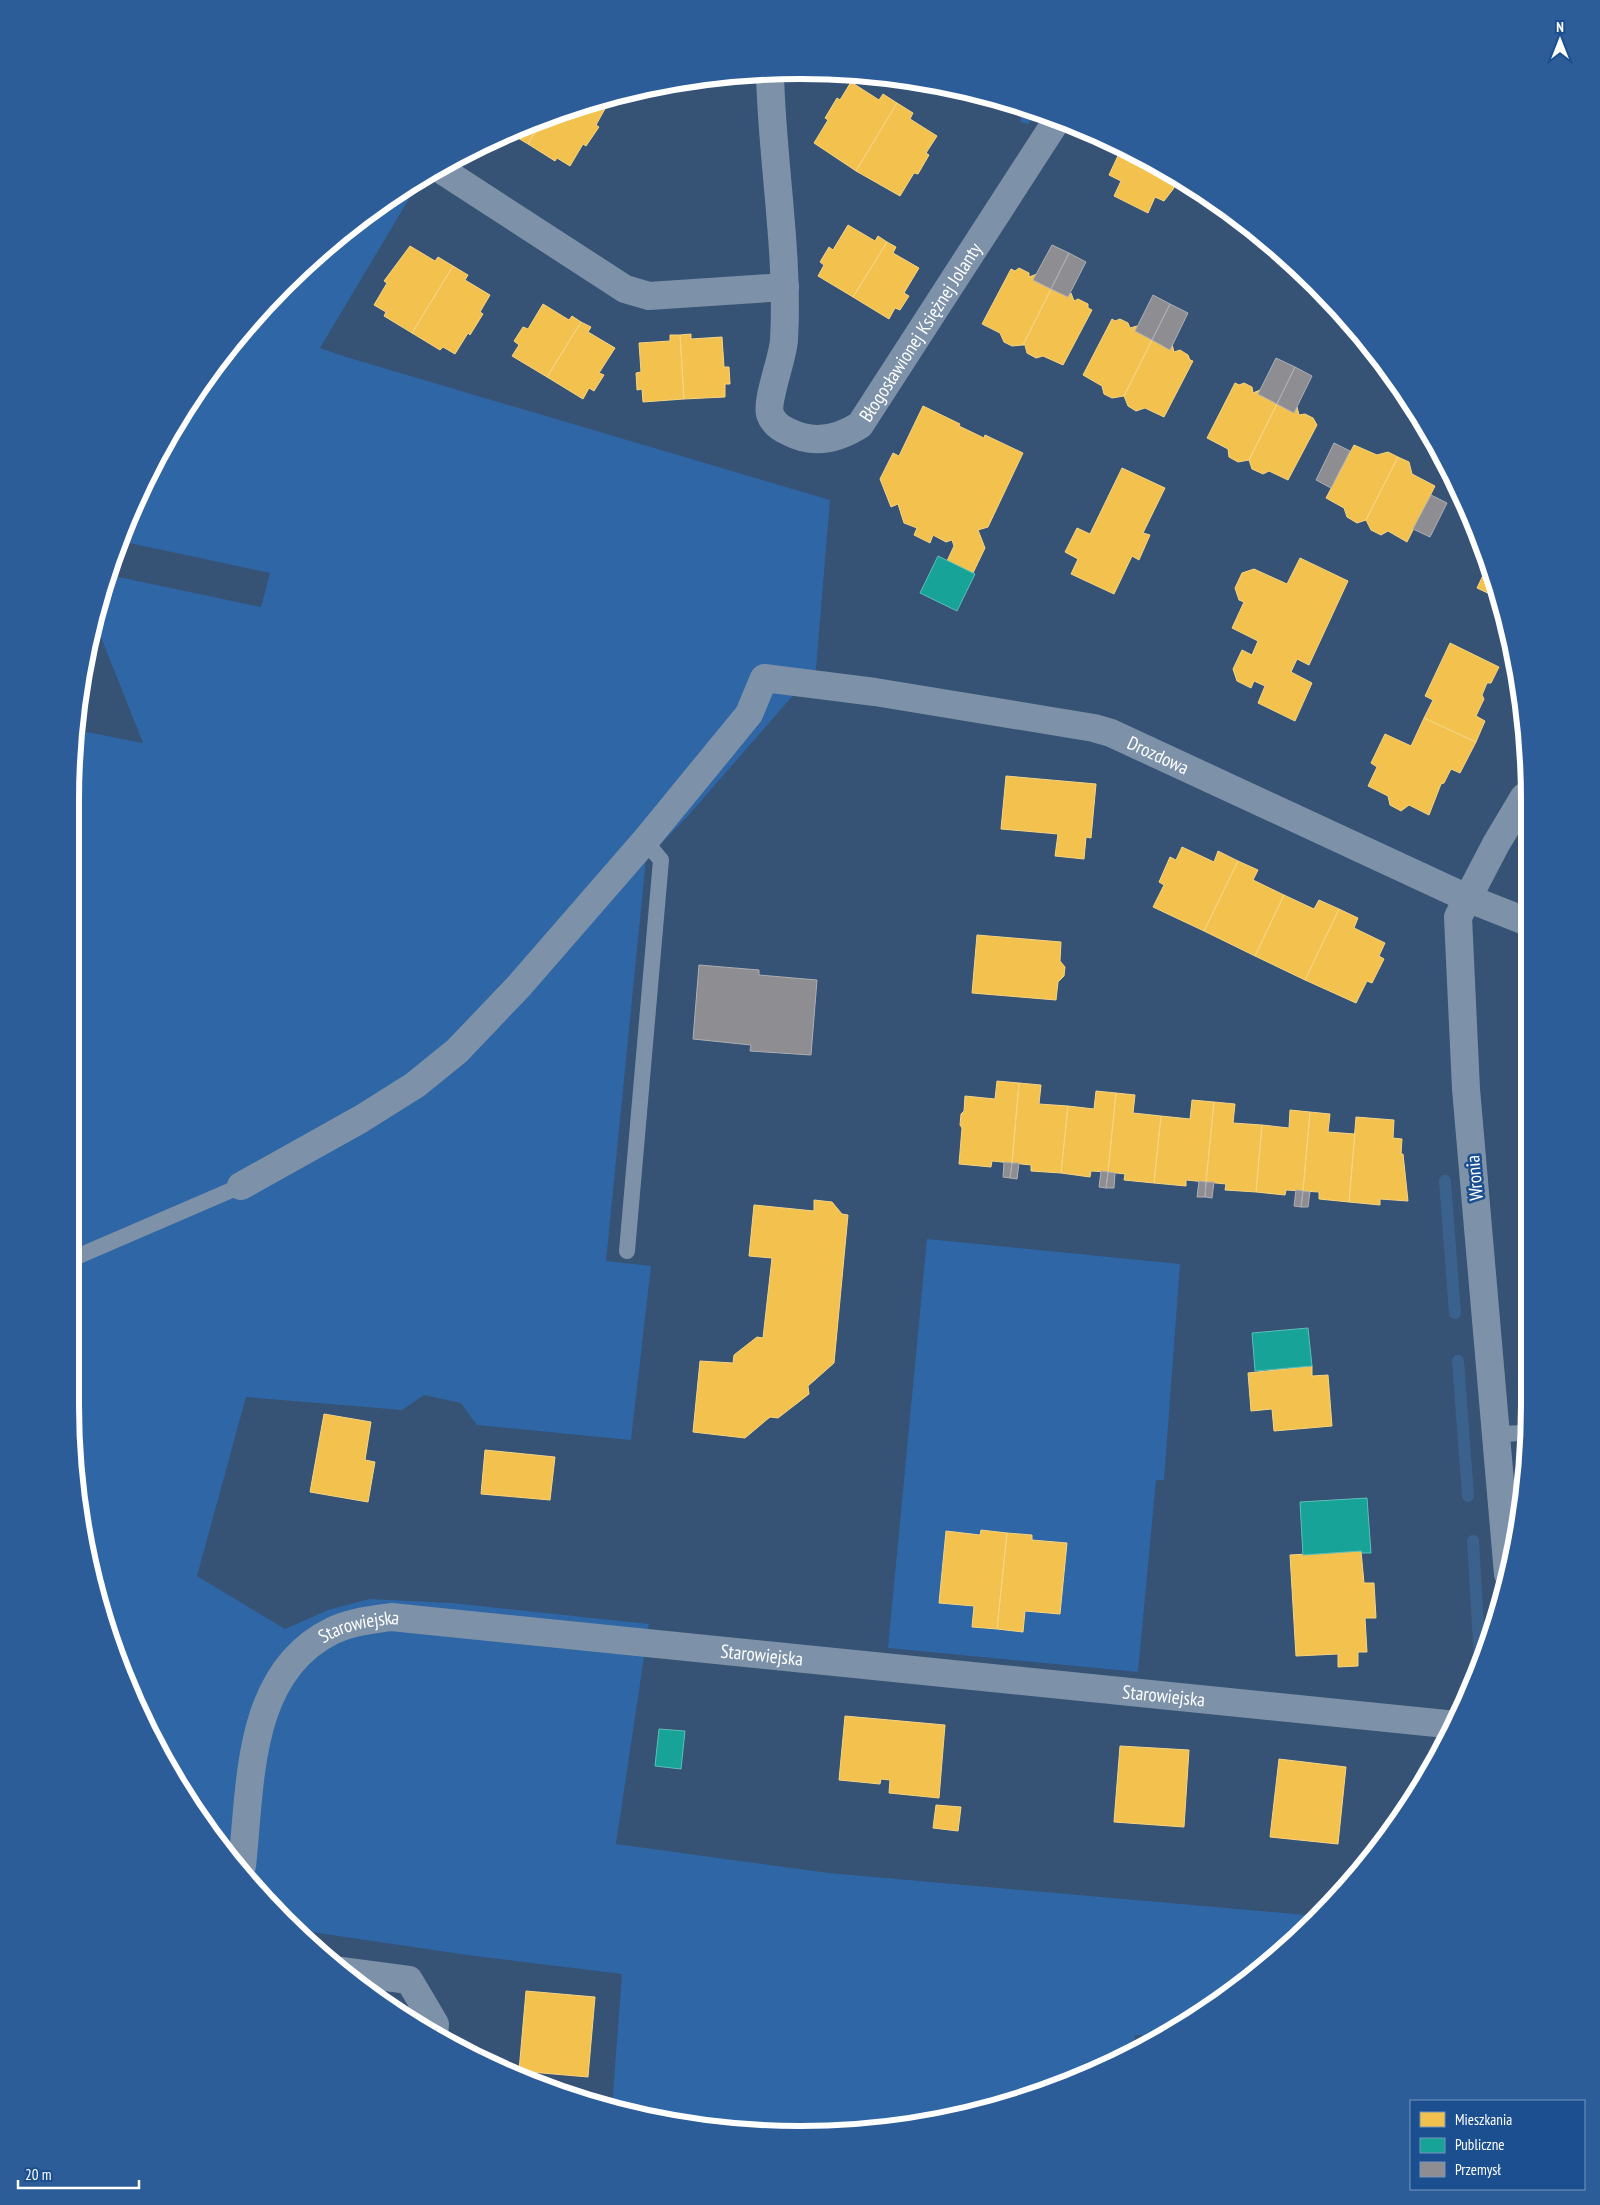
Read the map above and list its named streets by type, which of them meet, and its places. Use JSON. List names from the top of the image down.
{
  "streets": {
    "street": [
      "Błogosławionej Księżnej Jolanty",
      "Drozdowa",
      "Wronia",
      "Starowiejska"
    ]
  },
  "crossings": [
    ["Drozdowa", "Wronia"]
  ],
  "legend": ["Mieszkania", "Publiczne", "Przemysł"],
  "scale_bar": "20 m",
  "north": "top"
}
